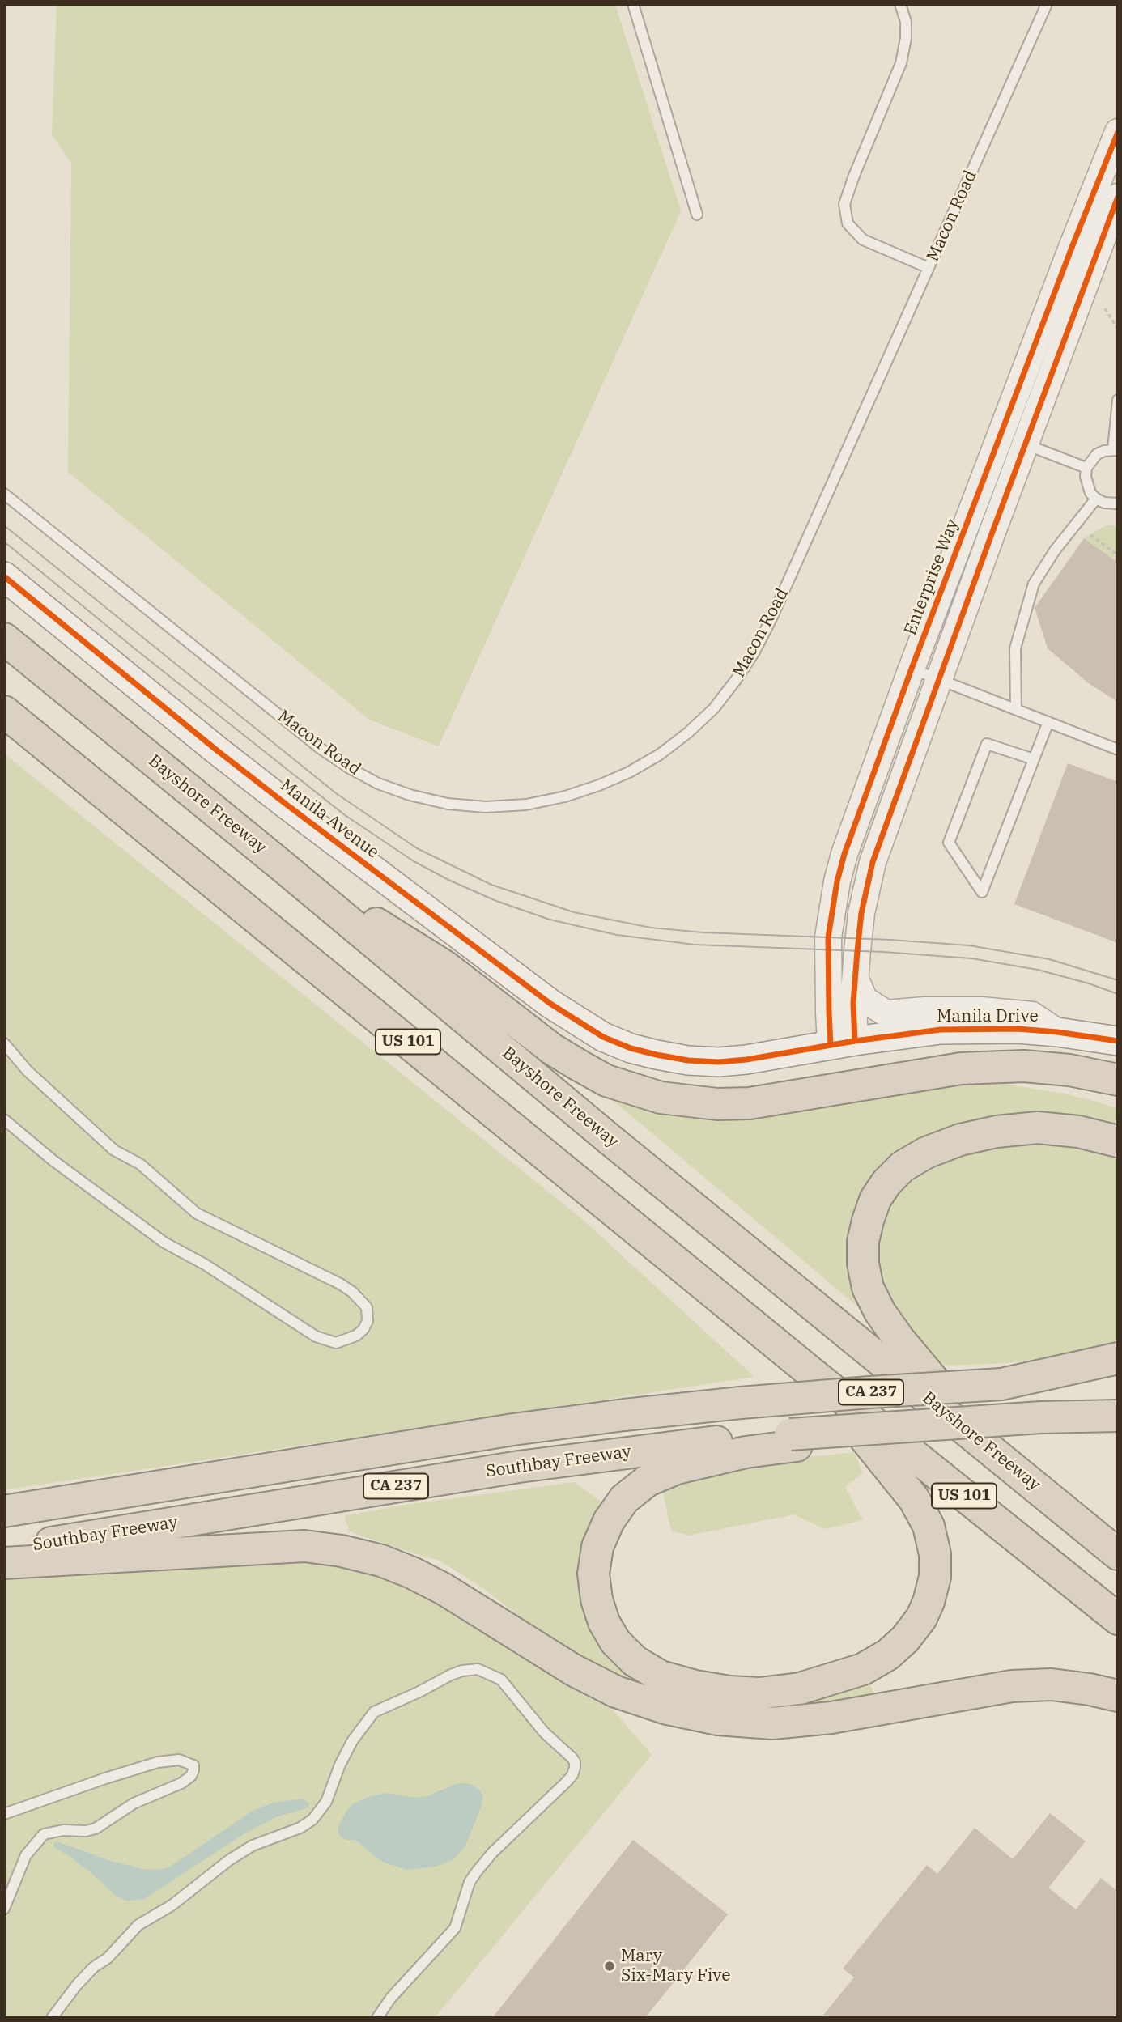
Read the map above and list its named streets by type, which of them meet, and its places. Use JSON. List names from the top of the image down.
{
  "streets": {
    "highway": [
      "Bayshore Freeway",
      "US 101",
      "CA 237",
      "Southbay Freeway"
    ],
    "main road": ["Manila Avenue", "Manila Drive"],
    "street": ["Enterprise Way"],
    "lane": ["Macon Road"]
  },
  "crossings": [
    ["Enterprise Way", "Manila Drive"],
    ["Manila Avenue", "Manila Drive"]
  ],
  "places": ["Mary Six-Mary Five"]
}
